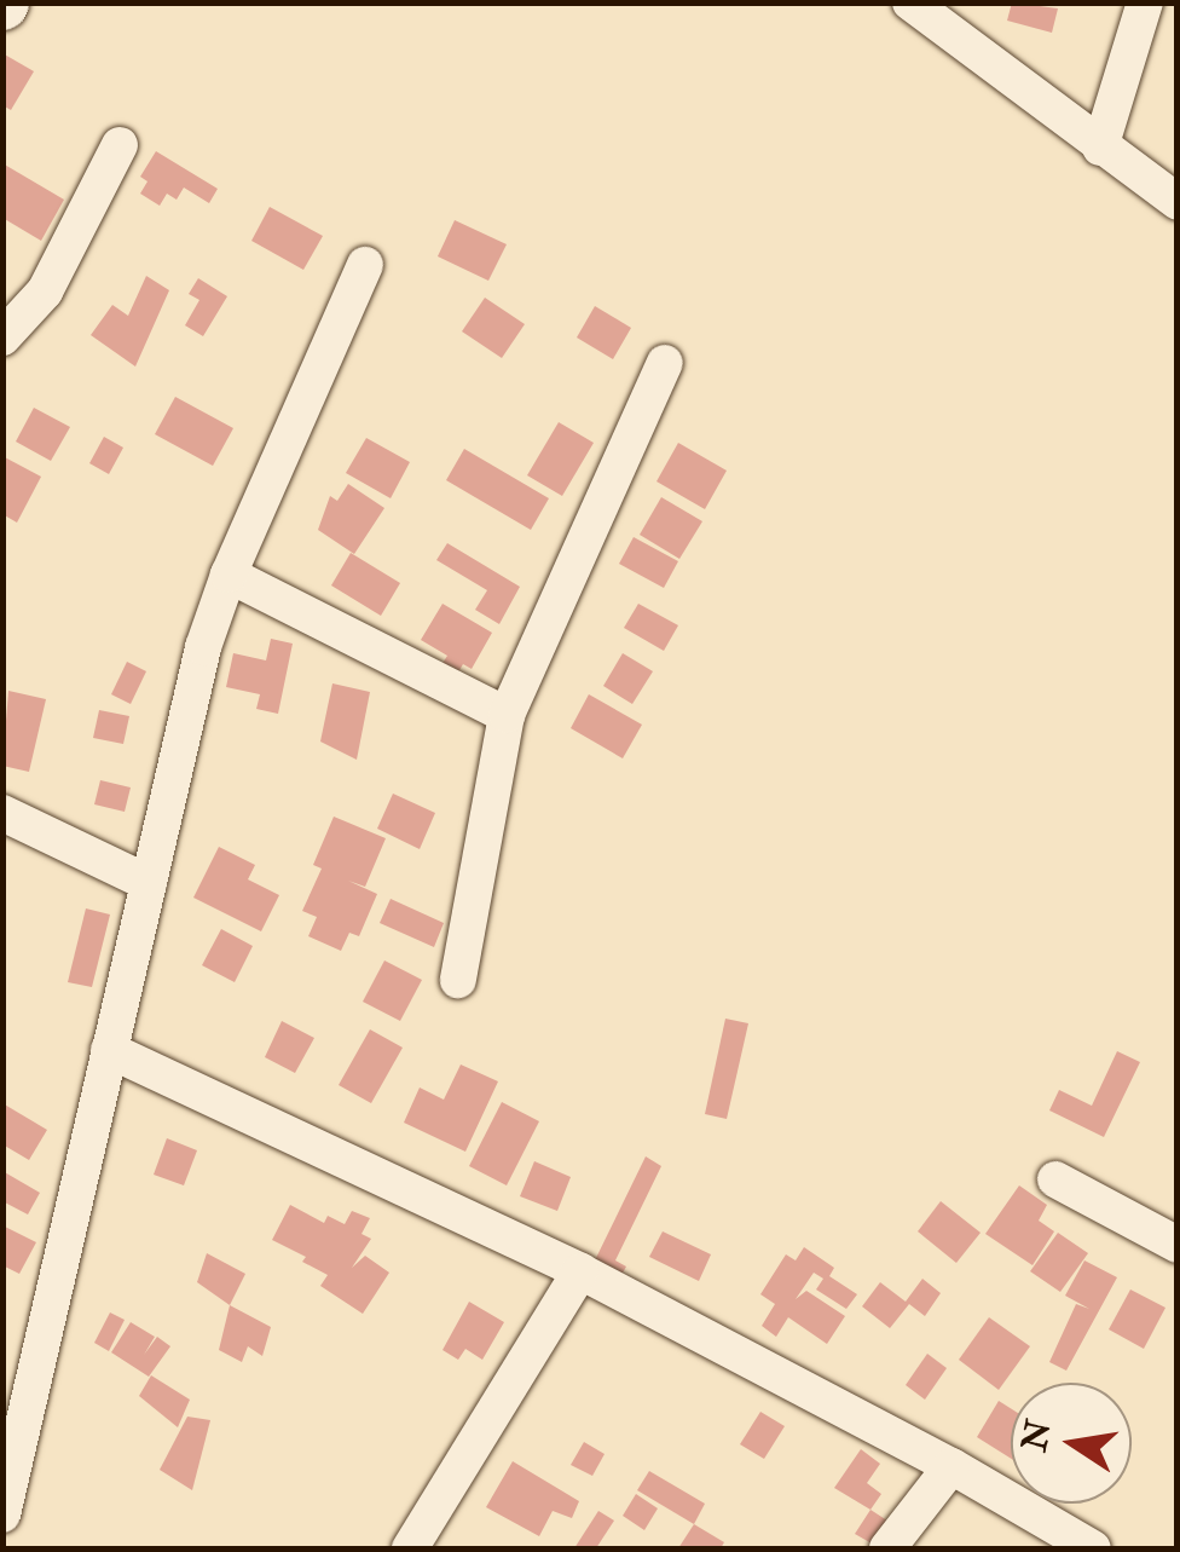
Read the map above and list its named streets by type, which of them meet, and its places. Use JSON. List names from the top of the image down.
{
  "north": "left"
}
